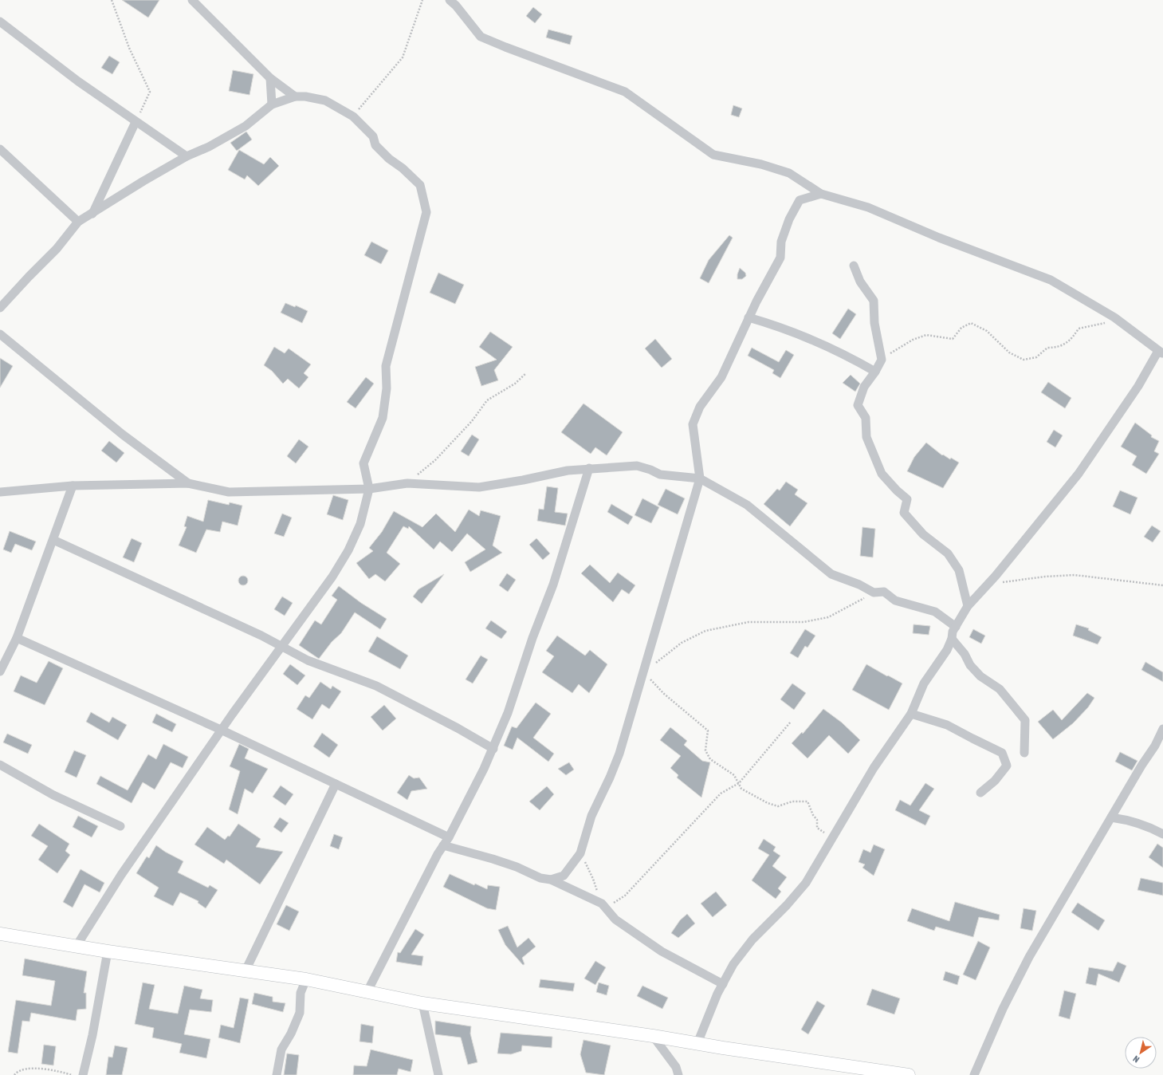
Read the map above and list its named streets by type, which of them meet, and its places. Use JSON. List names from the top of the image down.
{
  "north": "bottom left"
}
